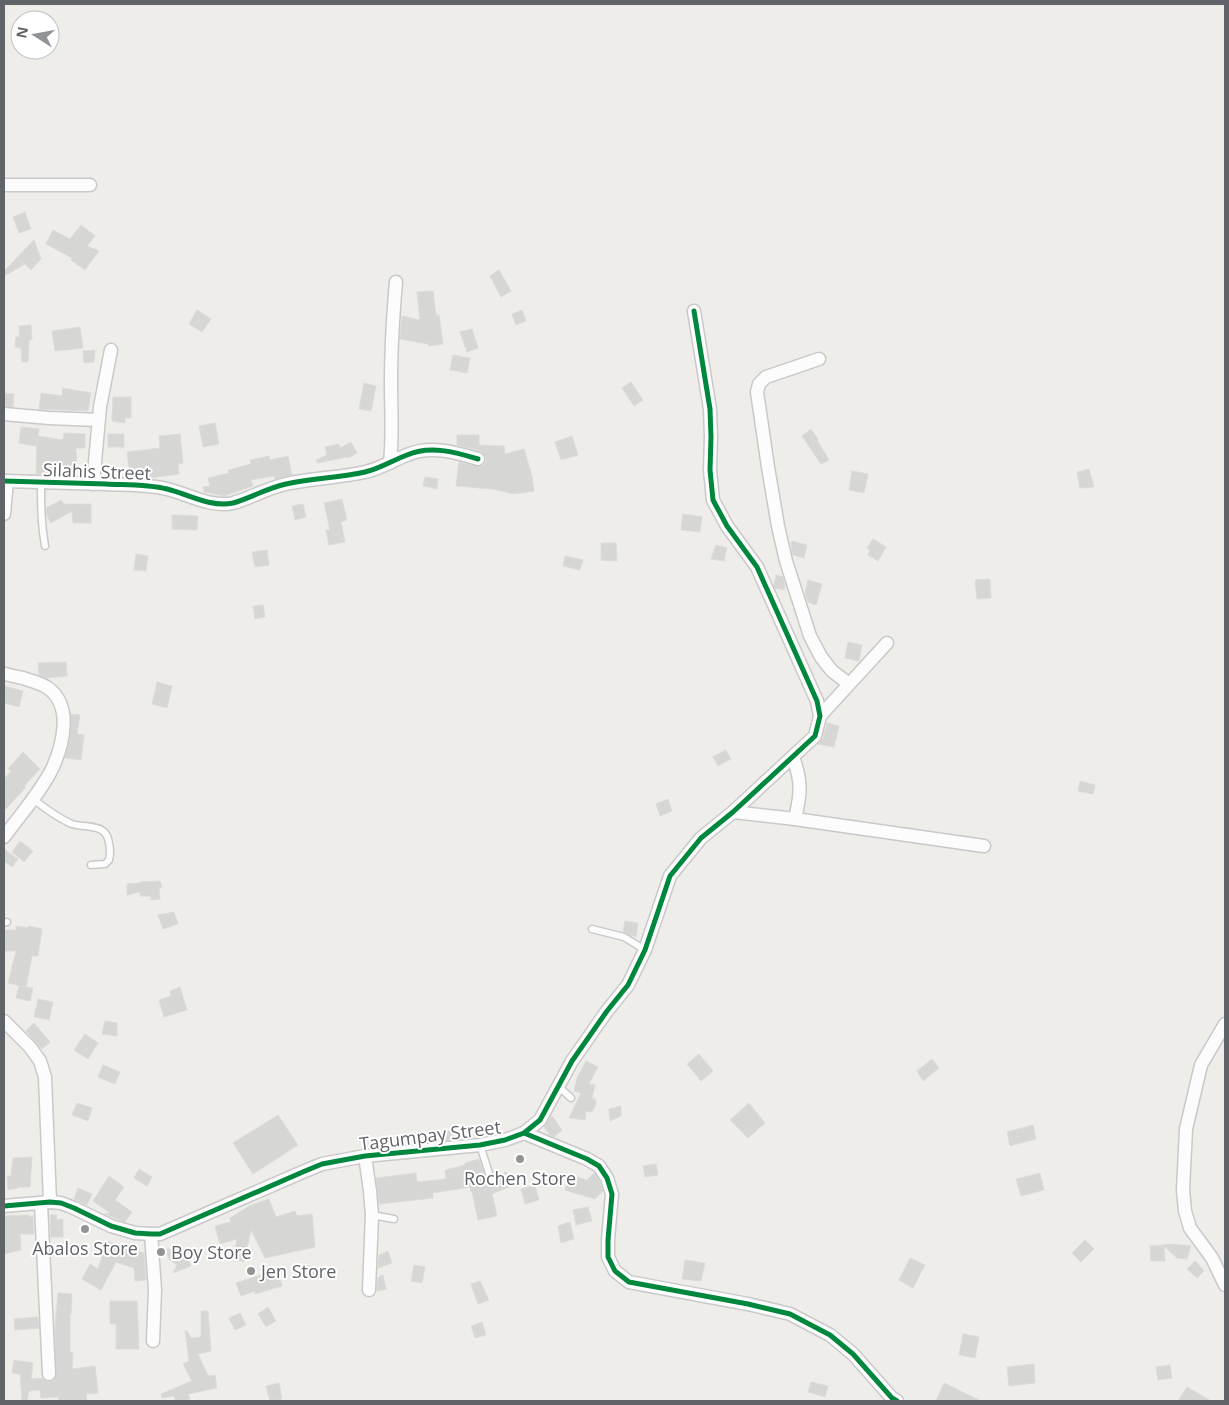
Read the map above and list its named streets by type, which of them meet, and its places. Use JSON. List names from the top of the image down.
{
  "streets": {
    "street": ["Silahis Street", "Tagumpay Street"]
  },
  "places": [
    "Rochen Store",
    "Abalos Store",
    "Boy Store",
    "Jen Store"
  ],
  "north": "left"
}
